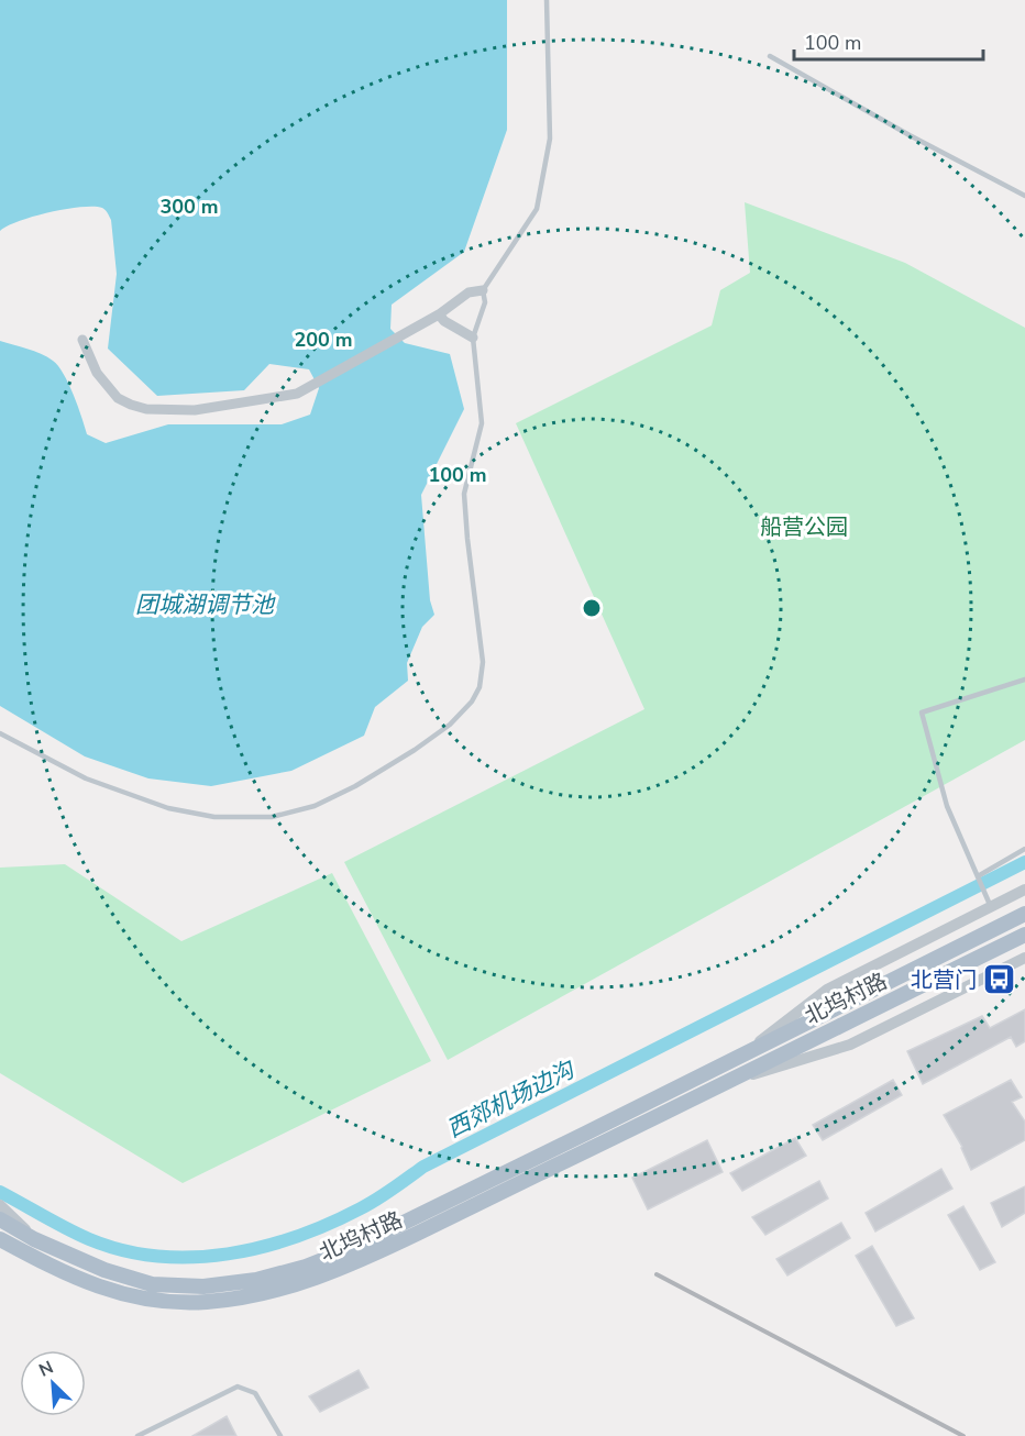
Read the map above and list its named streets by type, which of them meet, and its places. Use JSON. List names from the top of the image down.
{
  "streets": {
    "main road": ["北坞村路"]
  },
  "water": ["团城湖调节池", "西郊机场边沟"],
  "parks": ["船营公园"],
  "places": {
    "bus stop": ["北营门"]
  },
  "scale_bar": "100 m",
  "north": "top left",
  "rings": ["300 m", "200 m", "100 m"]
}
